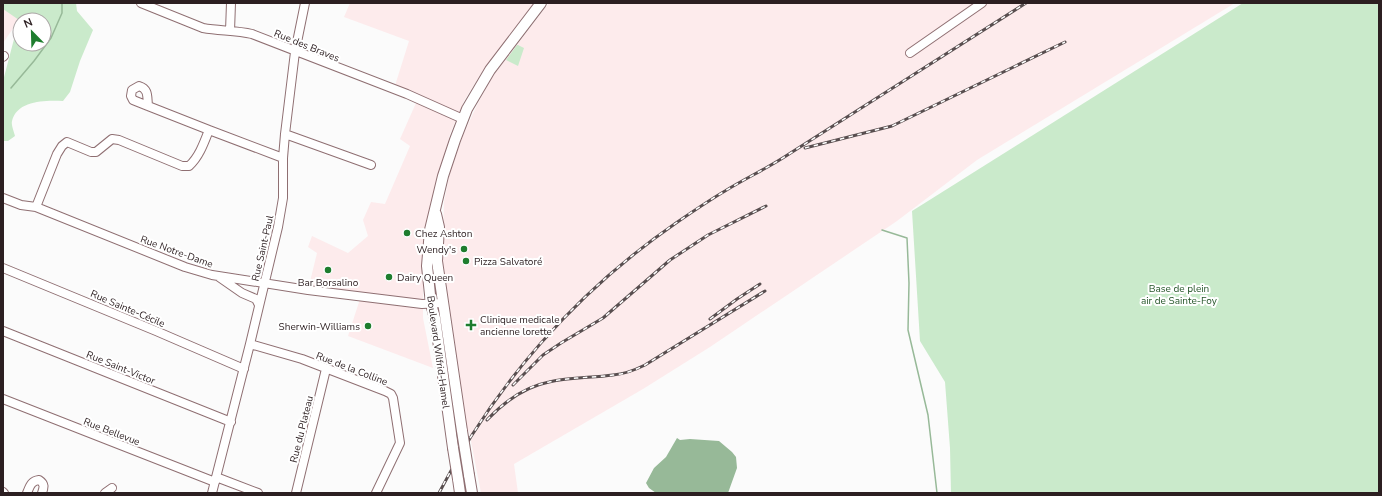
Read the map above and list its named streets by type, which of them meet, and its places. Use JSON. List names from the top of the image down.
{
  "streets": {
    "main road": ["Boulevard Wilfrid-Hamel"],
    "street": [
      "Rue des Braves",
      "Rue Saint-Paul",
      "Rue Notre-Dame",
      "Rue Sainte-Cécile",
      "Rue Saint-Victor",
      "Rue de la Colline",
      "Rue du Plateau",
      "Rue Bellevue"
    ]
  },
  "crossings": [
    ["Rue des Braves", "Rue Saint-Paul"],
    ["Rue des Braves", "Boulevard Wilfrid-Hamel"],
    ["Rue Saint-Paul", "Rue Notre-Dame"],
    ["Rue Saint-Paul", "Rue Sainte-Cécile"],
    ["Rue Saint-Paul", "Rue Saint-Victor"],
    ["Rue Saint-Paul", "Rue de la Colline"],
    ["Rue Saint-Paul", "Rue Bellevue"],
    ["Rue Notre-Dame", "Boulevard Wilfrid-Hamel"],
    ["Rue de la Colline", "Rue du Plateau"]
  ],
  "parks": ["Base de plein air de Sainte-Foy"],
  "places": {
    "other": [
      "Chez Ashton",
      "Wendy's",
      "Pizza Salvatoré",
      "Bar Borsalino",
      "Dairy Queen",
      "Sherwin-Williams"
    ],
    "health": ["Clinique medicale ancienne lorette"]
  },
  "north": "top left"
}
